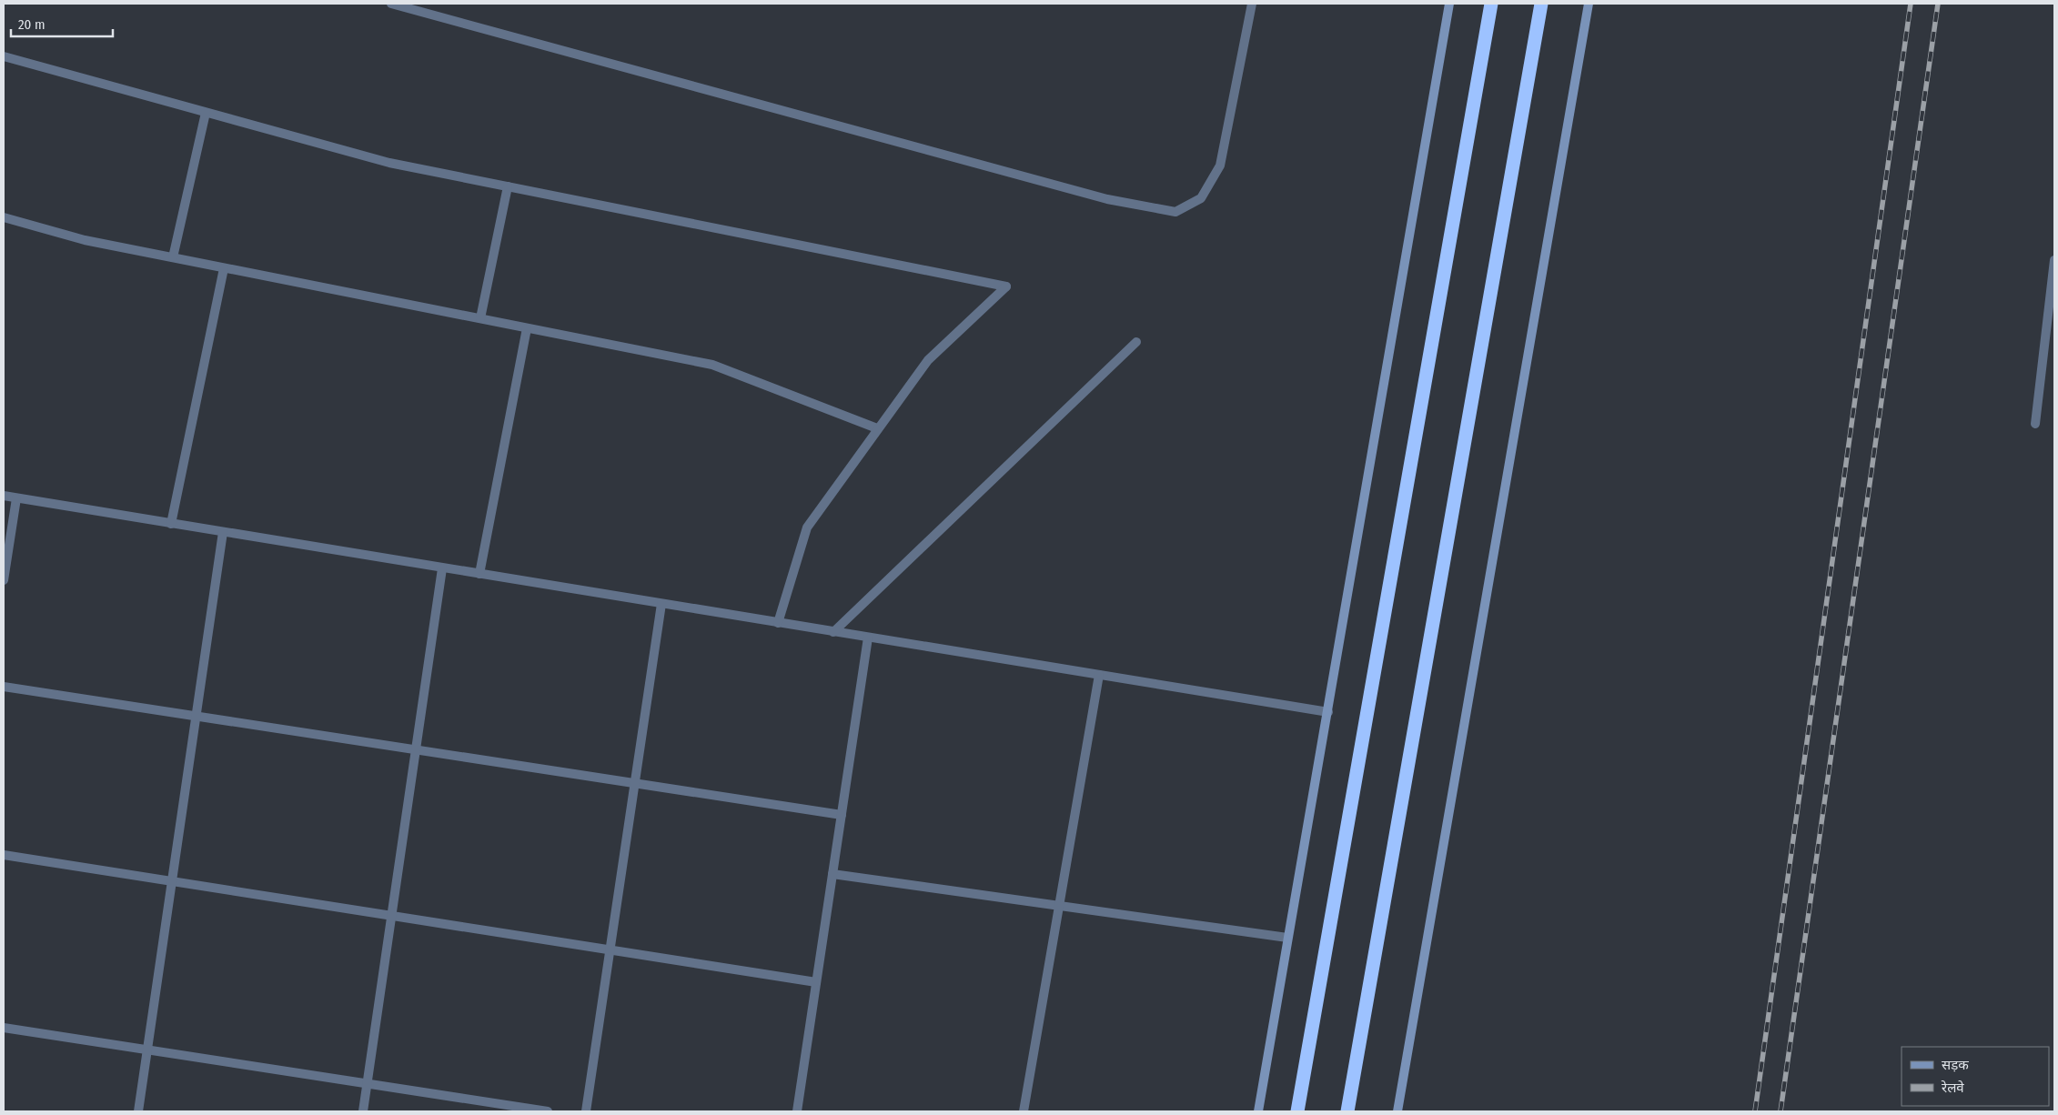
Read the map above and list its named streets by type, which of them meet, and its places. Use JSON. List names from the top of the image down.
{
  "legend": ["सड़क", "रेलवे"],
  "scale_bar": "20 m"
}
